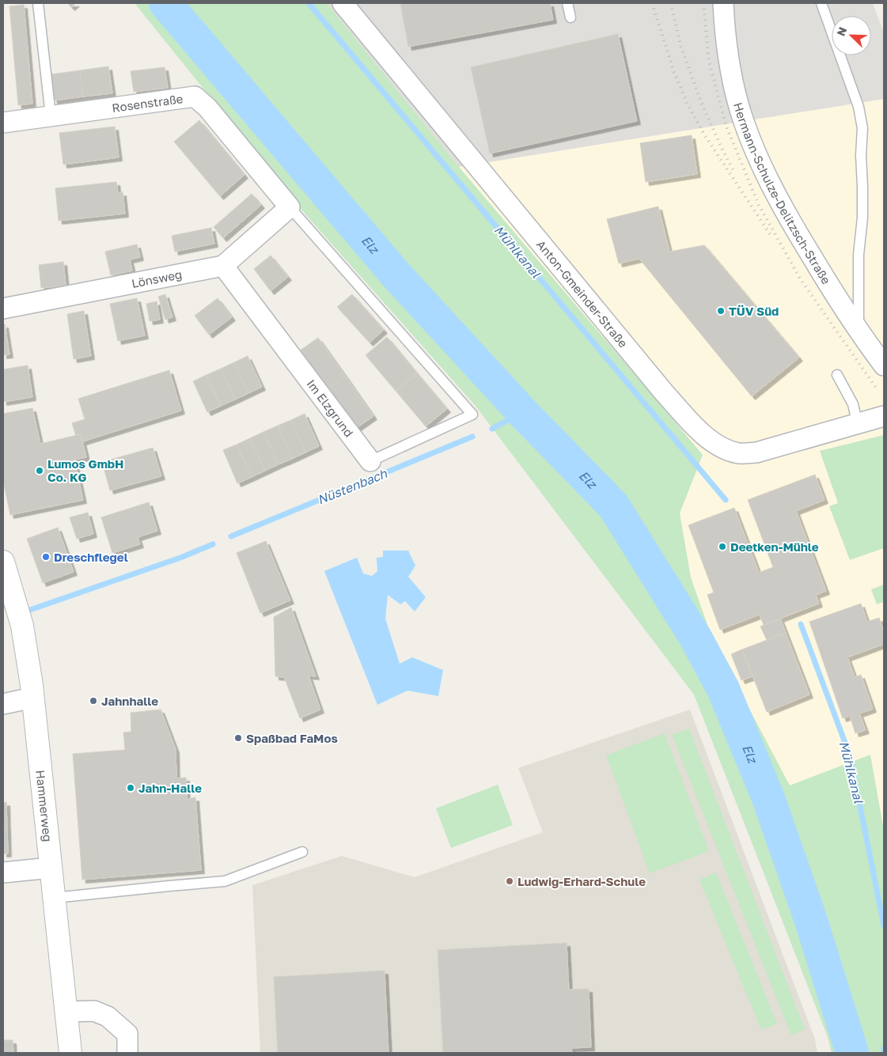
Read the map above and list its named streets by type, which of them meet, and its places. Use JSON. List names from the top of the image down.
{
  "streets": {
    "street": [
      "Rosenstraße",
      "Hermann-Schulze-Delitzsch-Straße",
      "Lönsweg",
      "Anton-Gmeinder-Straße",
      "Im Elzgrund",
      "Hammerweg"
    ]
  },
  "crossings": [
    ["Rosenstraße", "Im Elzgrund"],
    ["Lönsweg", "Im Elzgrund"]
  ],
  "water": ["Elz", "Mühlkanal", "Nüstenbach"],
  "places": [
    "TÜV Süd",
    "Lumos GmbH Co. KG",
    "Deetken-Mühle",
    "Dreschflegel",
    "Jahnhalle",
    "Spaßbad FaMos",
    "Jahn-Halle",
    "Ludwig-Erhard-Schule"
  ],
  "north": "top left"
}
